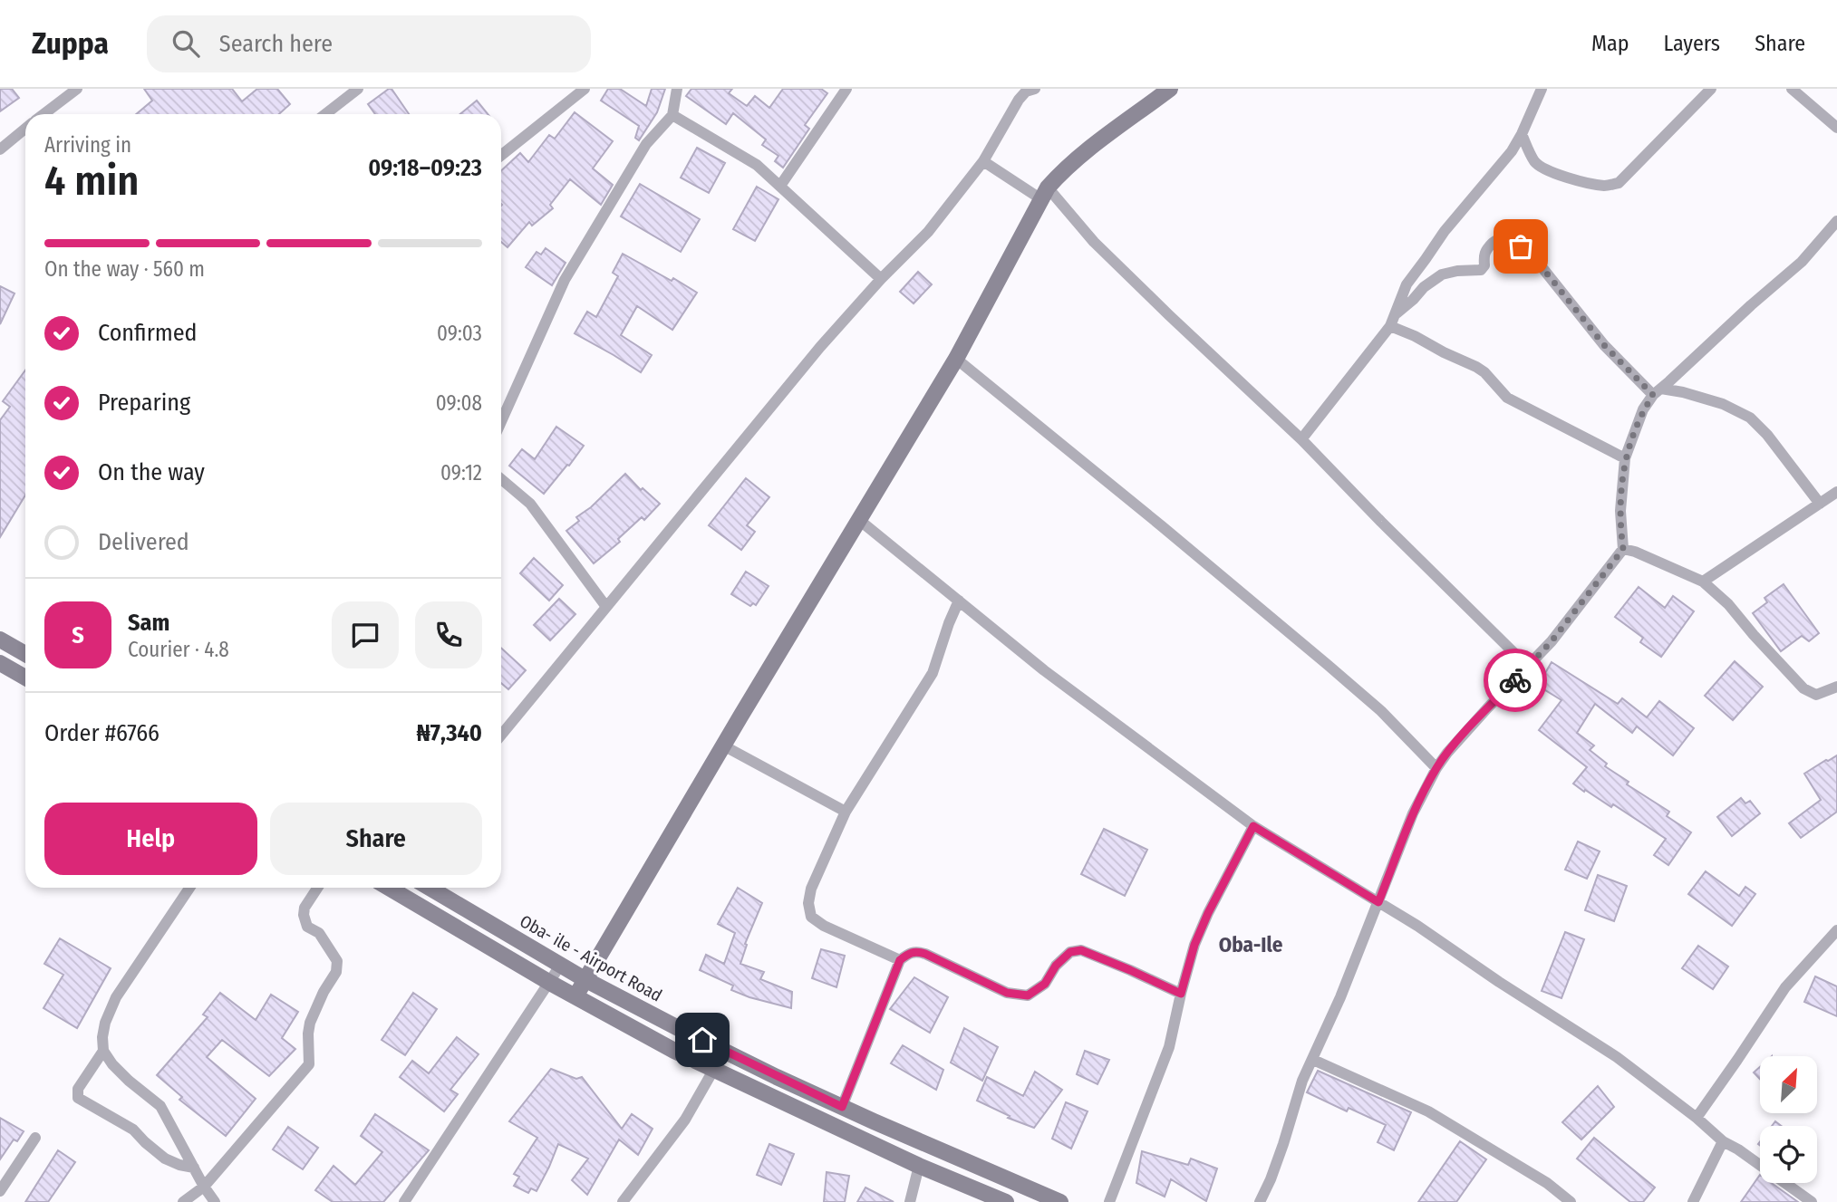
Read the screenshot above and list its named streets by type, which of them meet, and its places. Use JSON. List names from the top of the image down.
{
  "streets": {
    "main road": ["Oba- ile - Airport Road"]
  },
  "districts": ["Oba-Ile"],
  "north": "top right",
  "page": {
    "header": "Zuppa",
    "search": "Search here",
    "nav": ["Map", "Layers", "Share"],
    "heading": ["4 min", "Arriving in", "09:18–09:23"],
    "panel": [
      "Sam",
      "Courier · 4.8",
      "Order #6766",
      "₦7,340"
    ],
    "bar": "On the way · 560 m",
    "list": [
      ["Confirmed", "09:03"],
      ["Preparing", "09:08"],
      ["On the way", "09:12"],
      "Delivered"
    ],
    "round": "S",
    "buttons": ["Help", "Share"]
  }
}
